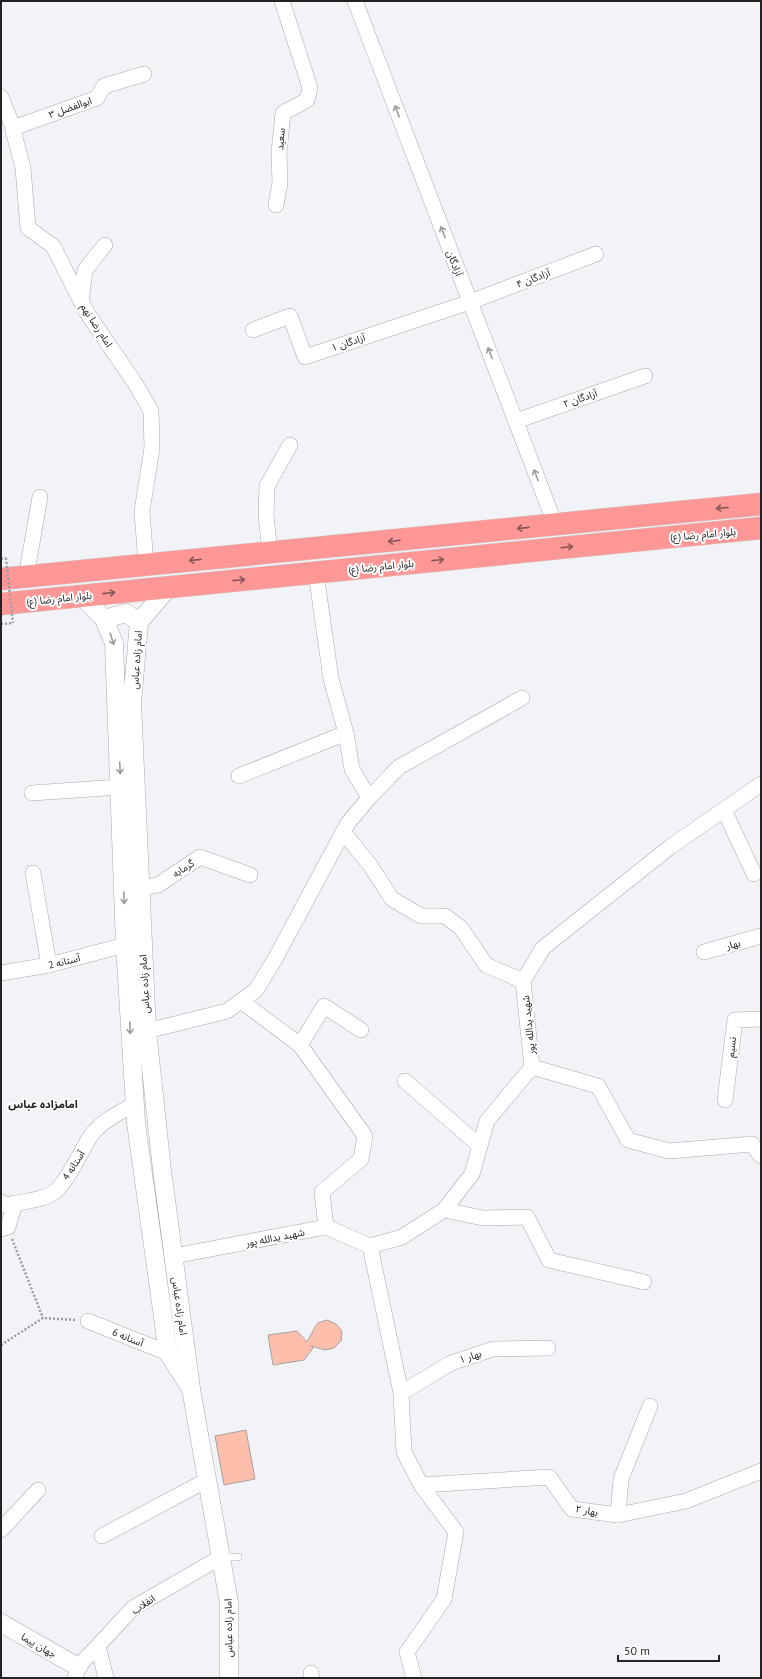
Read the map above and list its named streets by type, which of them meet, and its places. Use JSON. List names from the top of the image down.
{
  "streets": {
    "highway": ["بلوار امام رضا (ع)"],
    "street": [
      "ابوالفضل ۳",
      "سعید",
      "آزادگان",
      "آزادگان ۴",
      "امام رضا نهم",
      "آزادگان ۱",
      "آزادگان ۲",
      "امام زاده عباس",
      "گرمابه",
      "بهار",
      "آستانه 2",
      "شهید یدالله پور",
      "نسیم",
      "آستانه 4",
      "آستانه 6",
      "بهار ۱",
      "بهار ۲",
      "انقلاب",
      "جهان پیما"
    ]
  },
  "crossings": [
    ["ابوالفضل ۳", "امام رضا نهم"],
    ["آزادگان", "آزادگان ۴"],
    ["آزادگان", "آزادگان ۱"],
    ["آزادگان", "آزادگان ۲"],
    ["آزادگان ۴", "آزادگان ۱"],
    ["بلوار امام رضا (ع)", "امام زاده عباس"],
    ["امام زاده عباس", "گرمابه"],
    ["امام زاده عباس", "آستانه 2"],
    ["امام زاده عباس", "شهید یدالله پور"],
    ["امام زاده عباس", "آستانه 4"],
    ["امام زاده عباس", "آستانه 6"],
    ["امام زاده عباس", "انقلاب"],
    ["انقلاب", "جهان پیما"]
  ],
  "one_way": ["آزادگان"],
  "districts": ["امامزاده عباس"],
  "scale_bar": "50 m"
}
